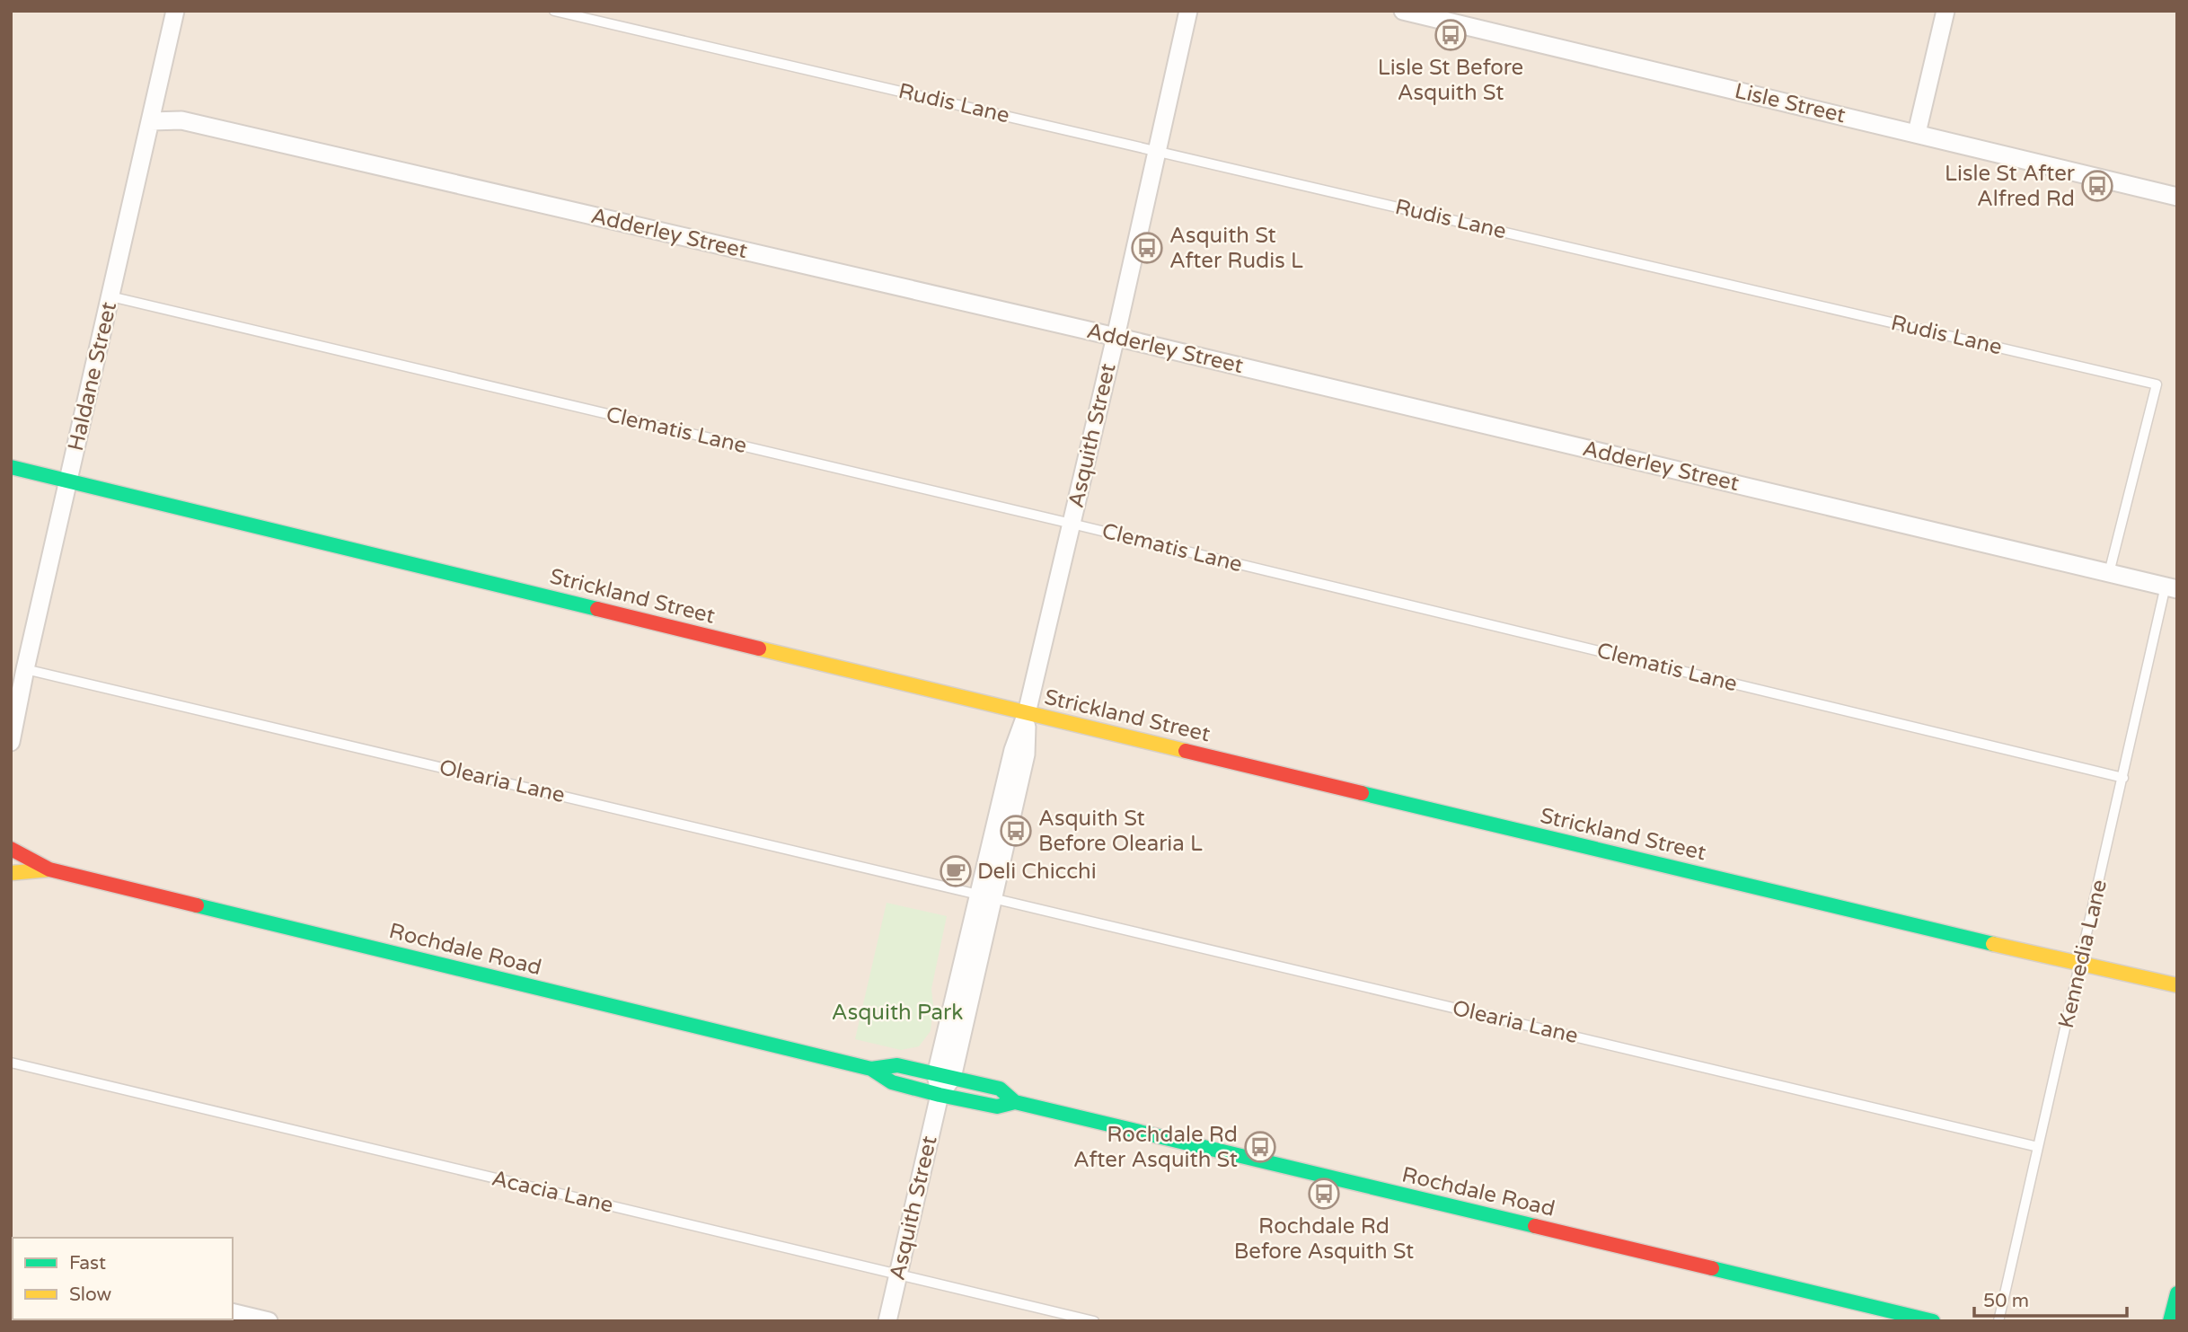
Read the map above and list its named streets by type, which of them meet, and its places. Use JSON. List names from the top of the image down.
{
  "streets": {
    "street": [
      "Lisle Street",
      "Adderley Street",
      "Haldane Street",
      "Asquith Street",
      "Strickland Street",
      "Rochdale Road"
    ],
    "lane": [
      "Rudis Lane",
      "Clematis Lane",
      "Olearia Lane",
      "Kennedia Lane",
      "Acacia Lane"
    ]
  },
  "crossings": [
    ["Rudis Lane", "Adderley Street"],
    ["Rudis Lane", "Asquith Street"],
    ["Adderley Street", "Haldane Street"],
    ["Adderley Street", "Asquith Street"],
    ["Adderley Street", "Kennedia Lane"],
    ["Haldane Street", "Clematis Lane"],
    ["Haldane Street", "Strickland Street"],
    ["Haldane Street", "Olearia Lane"],
    ["Clematis Lane", "Asquith Street"],
    ["Clematis Lane", "Kennedia Lane"],
    ["Asquith Street", "Strickland Street"],
    ["Asquith Street", "Olearia Lane"],
    ["Asquith Street", "Rochdale Road"],
    ["Asquith Street", "Acacia Lane"],
    ["Strickland Street", "Kennedia Lane"],
    ["Olearia Lane", "Kennedia Lane"]
  ],
  "parks": ["Asquith Park"],
  "places": {
    "bus stop": [
      "Lisle St Before Asquith St",
      "Lisle St After Alfred Rd",
      "Asquith St After Rudis L",
      "Asquith St Before Olearia L",
      "Rochdale Rd After Asquith St",
      "Rochdale Rd Before Asquith St"
    ],
    "cafe": ["Deli Chicchi"]
  },
  "legend": ["Fast", "Slow"],
  "scale_bar": "50 m"
}
